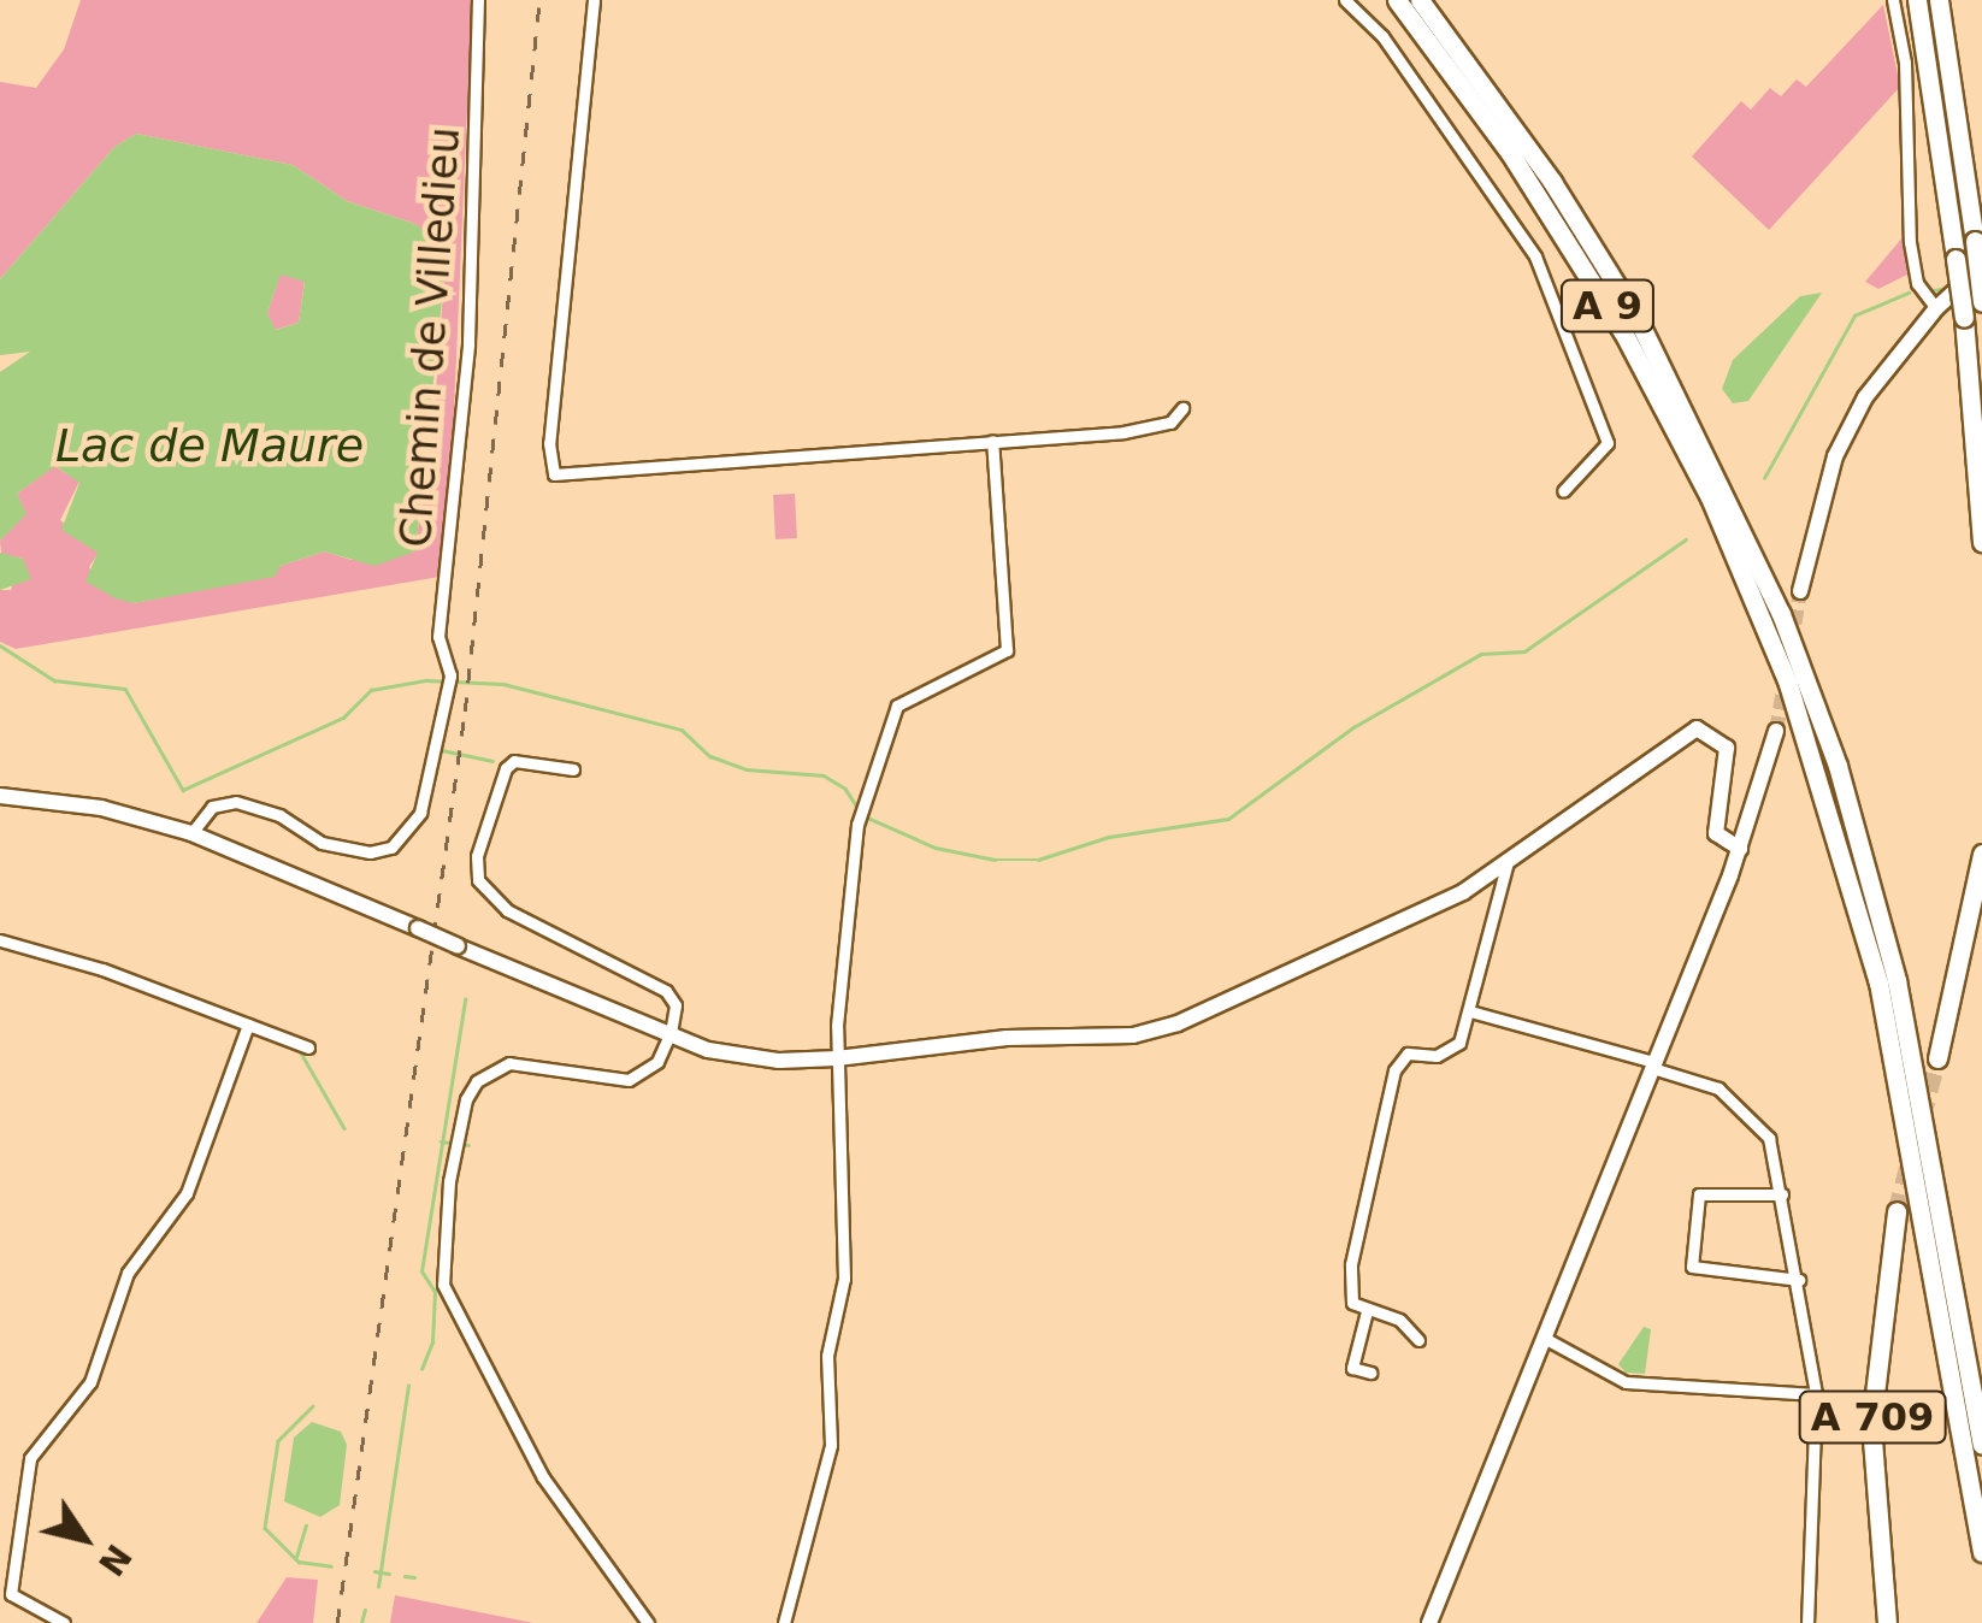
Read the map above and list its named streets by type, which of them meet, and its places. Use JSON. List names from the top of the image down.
{
  "streets": {
    "highway": ["A 9", "A 709"],
    "street": ["Chemin de Villedieu"]
  },
  "water": ["Lac de Maure"],
  "north": "bottom right"
}
